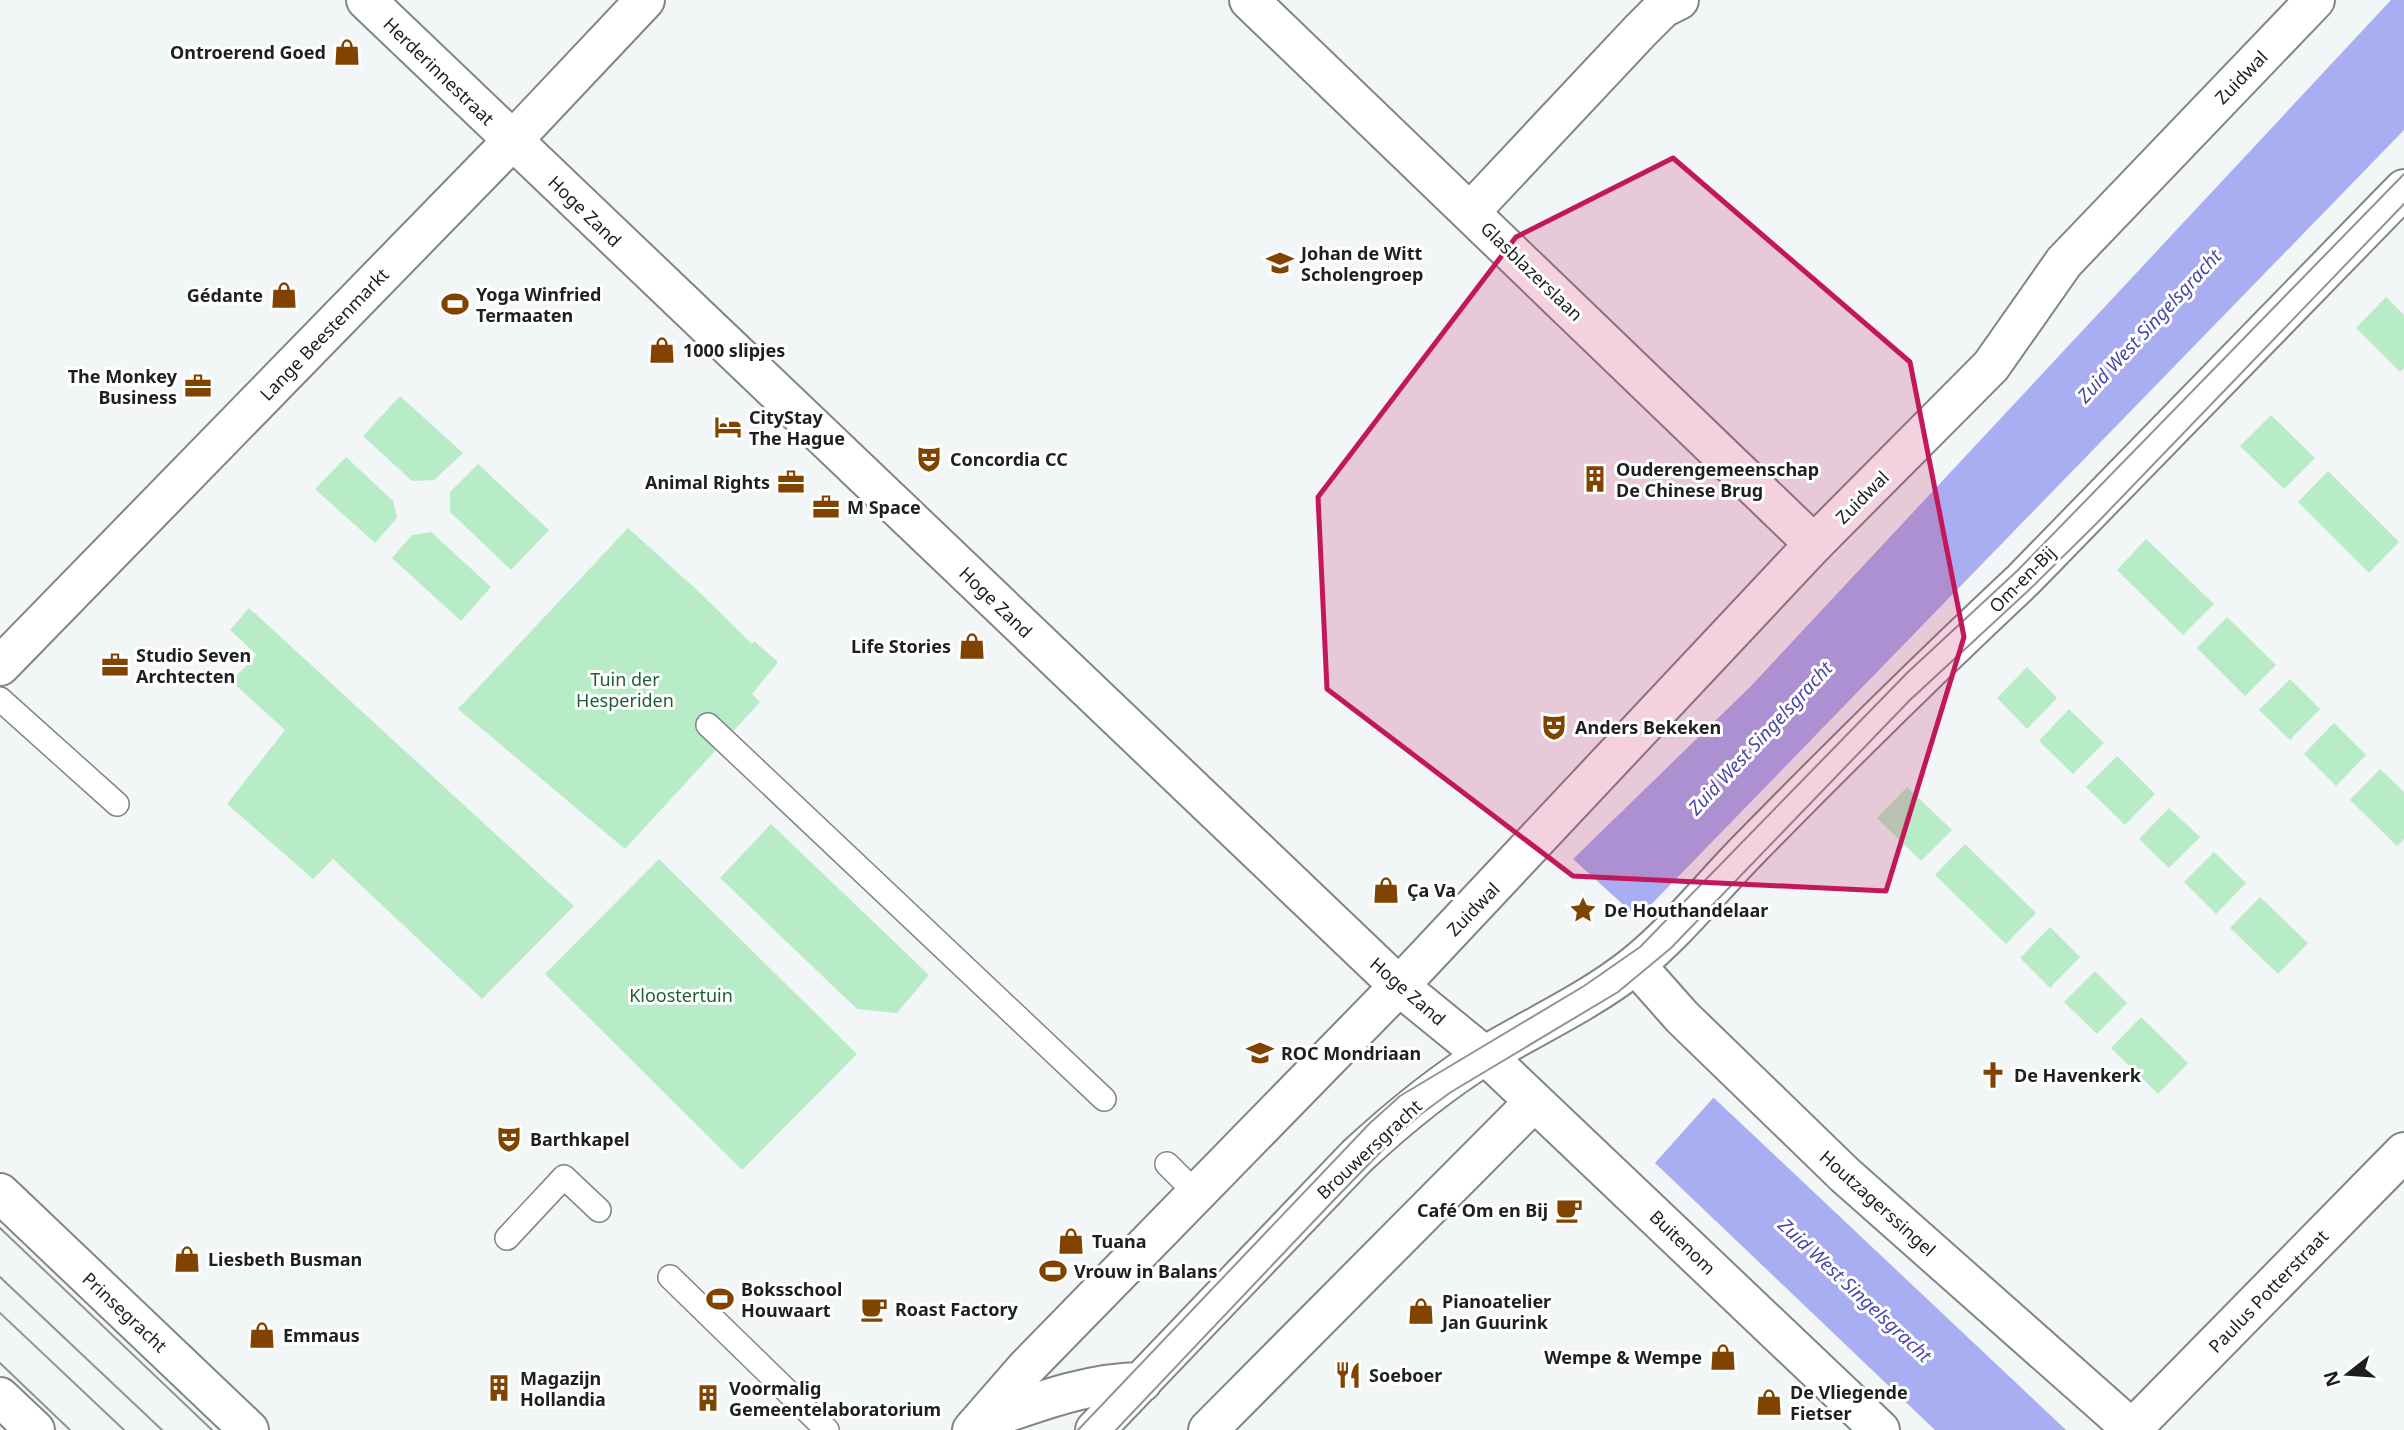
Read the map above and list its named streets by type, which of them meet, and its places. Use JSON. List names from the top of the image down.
{
  "streets": {
    "street": [
      "Herderinnestraat",
      "Zuidwal",
      "Hoge Zand",
      "Glasblazerslaan",
      "Lange Beestenmarkt",
      "Om-en-Bij",
      "Brouwersgracht",
      "Houtzagerssingel",
      "Buitenom",
      "Paulus Potterstraat",
      "Prinsegracht"
    ]
  },
  "crossings": [
    ["Herderinnestraat", "Hoge Zand"],
    ["Herderinnestraat", "Lange Beestenmarkt"],
    ["Zuidwal", "Hoge Zand"],
    ["Zuidwal", "Glasblazerslaan"],
    ["Hoge Zand", "Lange Beestenmarkt"],
    ["Hoge Zand", "Brouwersgracht"],
    ["Hoge Zand", "Buitenom"],
    ["Om-en-Bij", "Brouwersgracht"],
    ["Om-en-Bij", "Houtzagerssingel"],
    ["Brouwersgracht", "Houtzagerssingel"],
    ["Brouwersgracht", "Buitenom"],
    ["Houtzagerssingel", "Paulus Potterstraat"]
  ],
  "water": ["Zuid West Singelsgracht"],
  "parks": ["Tuin der Hesperiden", "Kloostertuin"],
  "places": {
    "shop": [
      "Ontroerend Goed",
      "Gédante",
      "1000 slipjes",
      "Life Stories",
      "Ça Va",
      "Tuana",
      "Liesbeth Busman",
      "Pianoatelier Jan Guurink",
      "Emmaus",
      "Wempe & Wempe",
      "De Vliegende Fietser"
    ],
    "school or university": ["Johan de Witt Scholengroep", "ROC Mondriaan"],
    "sports": ["Yoga Winfried Termaaten", "Vrouw in Balans", "Boksschool Houwaart"],
    "office": [
      "The Monkey Business",
      "Animal Rights",
      "M Space",
      "Studio Seven Archtecten"
    ],
    "hotel": ["CityStay The Hague"],
    "theatre": ["Concordia CC", "Anders Bekeken", "Barthkapel"],
    "building": ["Ouderengemeenschap De Chinese Brug", "Magazijn Hollandia", "Voormalig Gemeentelaboratorium"],
    "place": ["De Houthandelaar"],
    "church": ["De Havenkerk"],
    "cafe": ["Café Om en Bij", "Roast Factory"],
    "restaurant": ["Soeboer"]
  },
  "north": "left"
}
